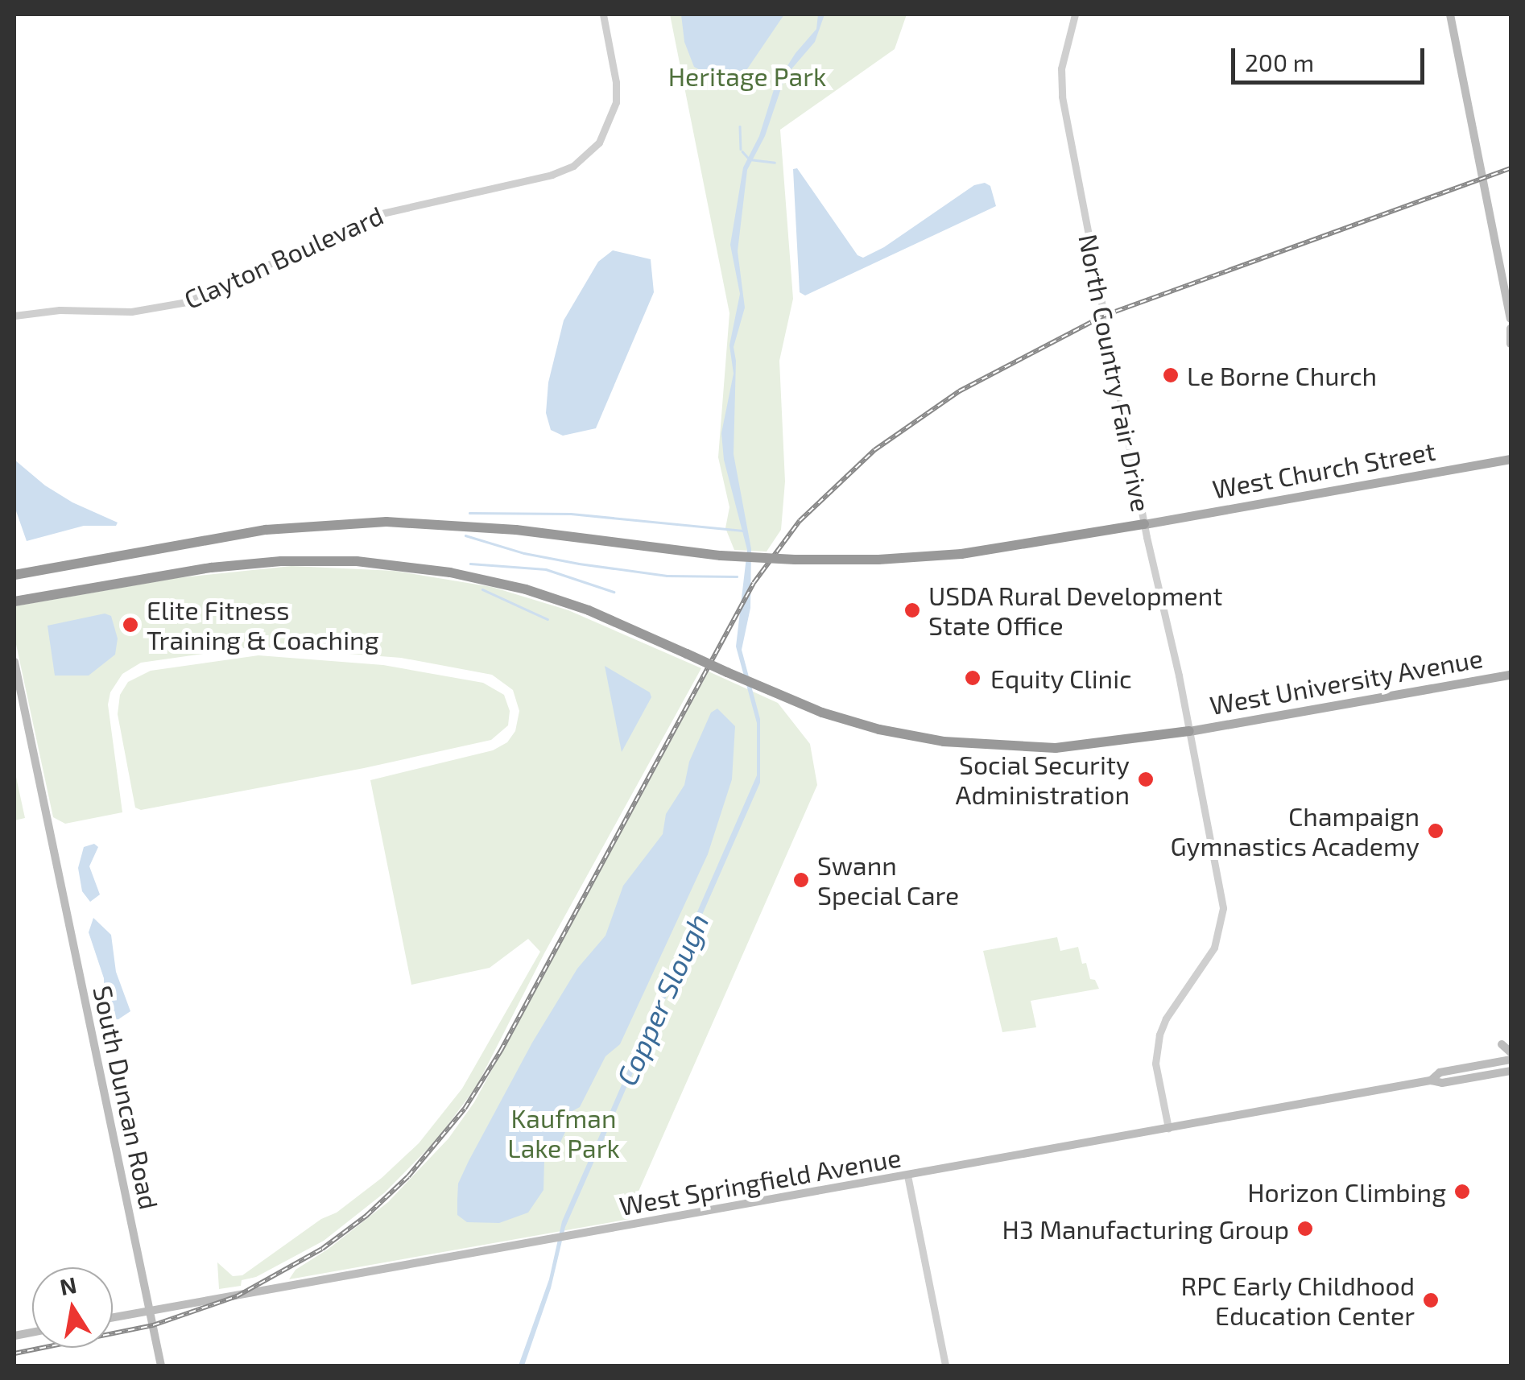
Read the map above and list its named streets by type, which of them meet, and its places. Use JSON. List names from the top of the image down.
{
  "streets": {
    "main road": [
      "West Church Street",
      "West University Avenue",
      "South Duncan Road",
      "West Springfield Avenue"
    ],
    "street": ["Clayton Boulevard", "North Country Fair Drive"]
  },
  "crossings": [
    ["North Country Fair Drive", "West Church Street"],
    ["North Country Fair Drive", "West University Avenue"],
    ["North Country Fair Drive", "West Springfield Avenue"],
    ["South Duncan Road", "West Springfield Avenue"]
  ],
  "water": ["Copper Slough"],
  "parks": ["Heritage Park", "Kaufman Lake Park"],
  "places": [
    "Le Borne Church",
    "USDA Rural Development State Office",
    "Elite Fitness Training & Coaching",
    "Equity Clinic",
    "Social Security Administration",
    "Champaign Gymnastics Academy",
    "Swann Special Care",
    "Horizon Climbing",
    "H3 Manufacturing Group",
    "RPC Early Childhood Education Center"
  ],
  "scale_bar": "200 m",
  "north": "top"
}
